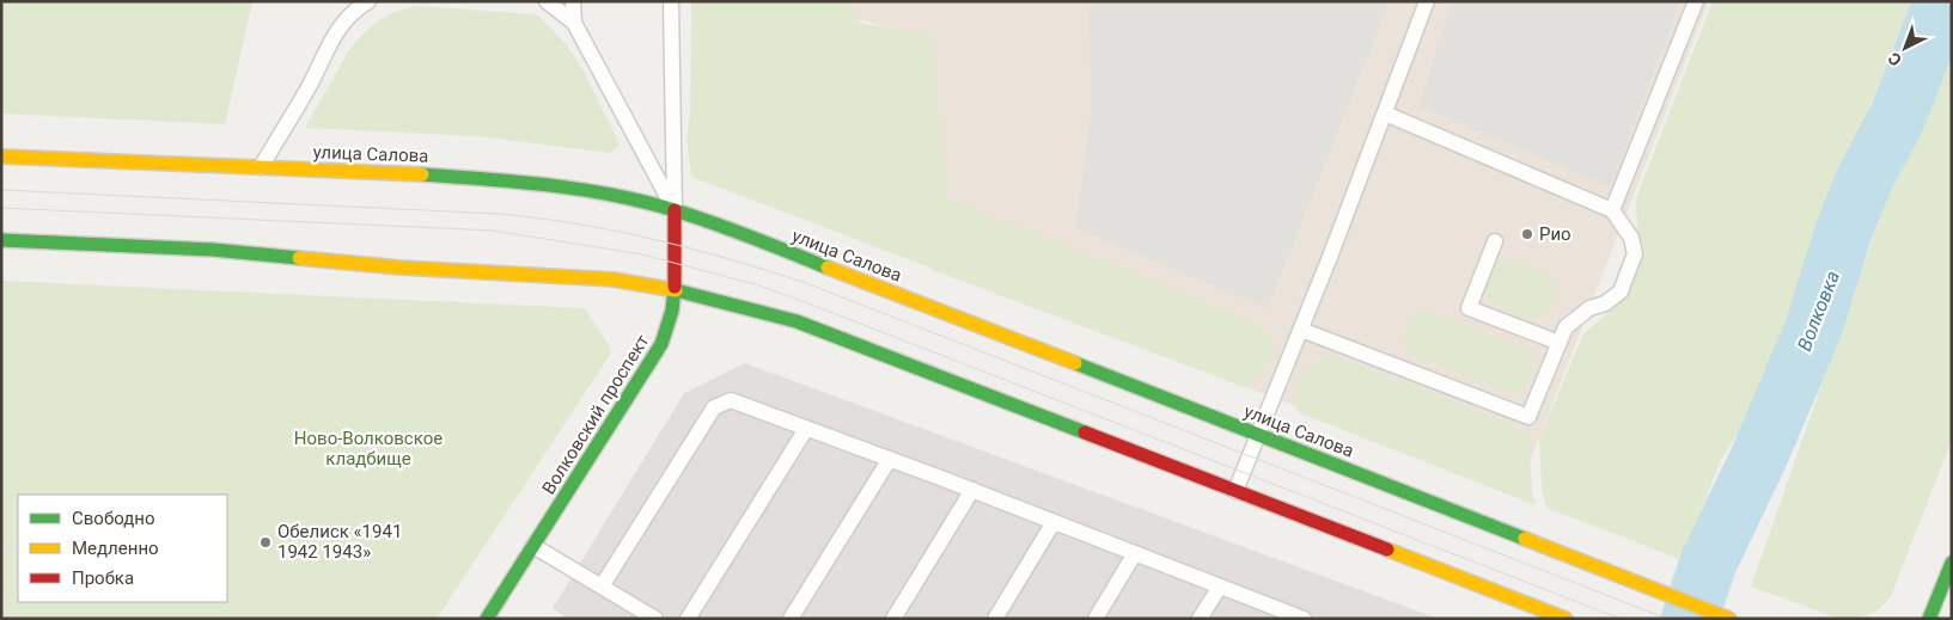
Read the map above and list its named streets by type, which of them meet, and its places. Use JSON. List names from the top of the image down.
{
  "streets": {
    "main road": ["улица Салова", "Волковский проспект"]
  },
  "crossings": [
    ["улица Салова", "Волковский проспект"]
  ],
  "water": ["Волковка"],
  "parks": ["Ново-Волковское кладбище"],
  "places": ["Рио", "Обелиск «1941 1942 1943»"],
  "legend": ["Свободно", "Медленно", "Пробка"],
  "north": "bottom left"
}
